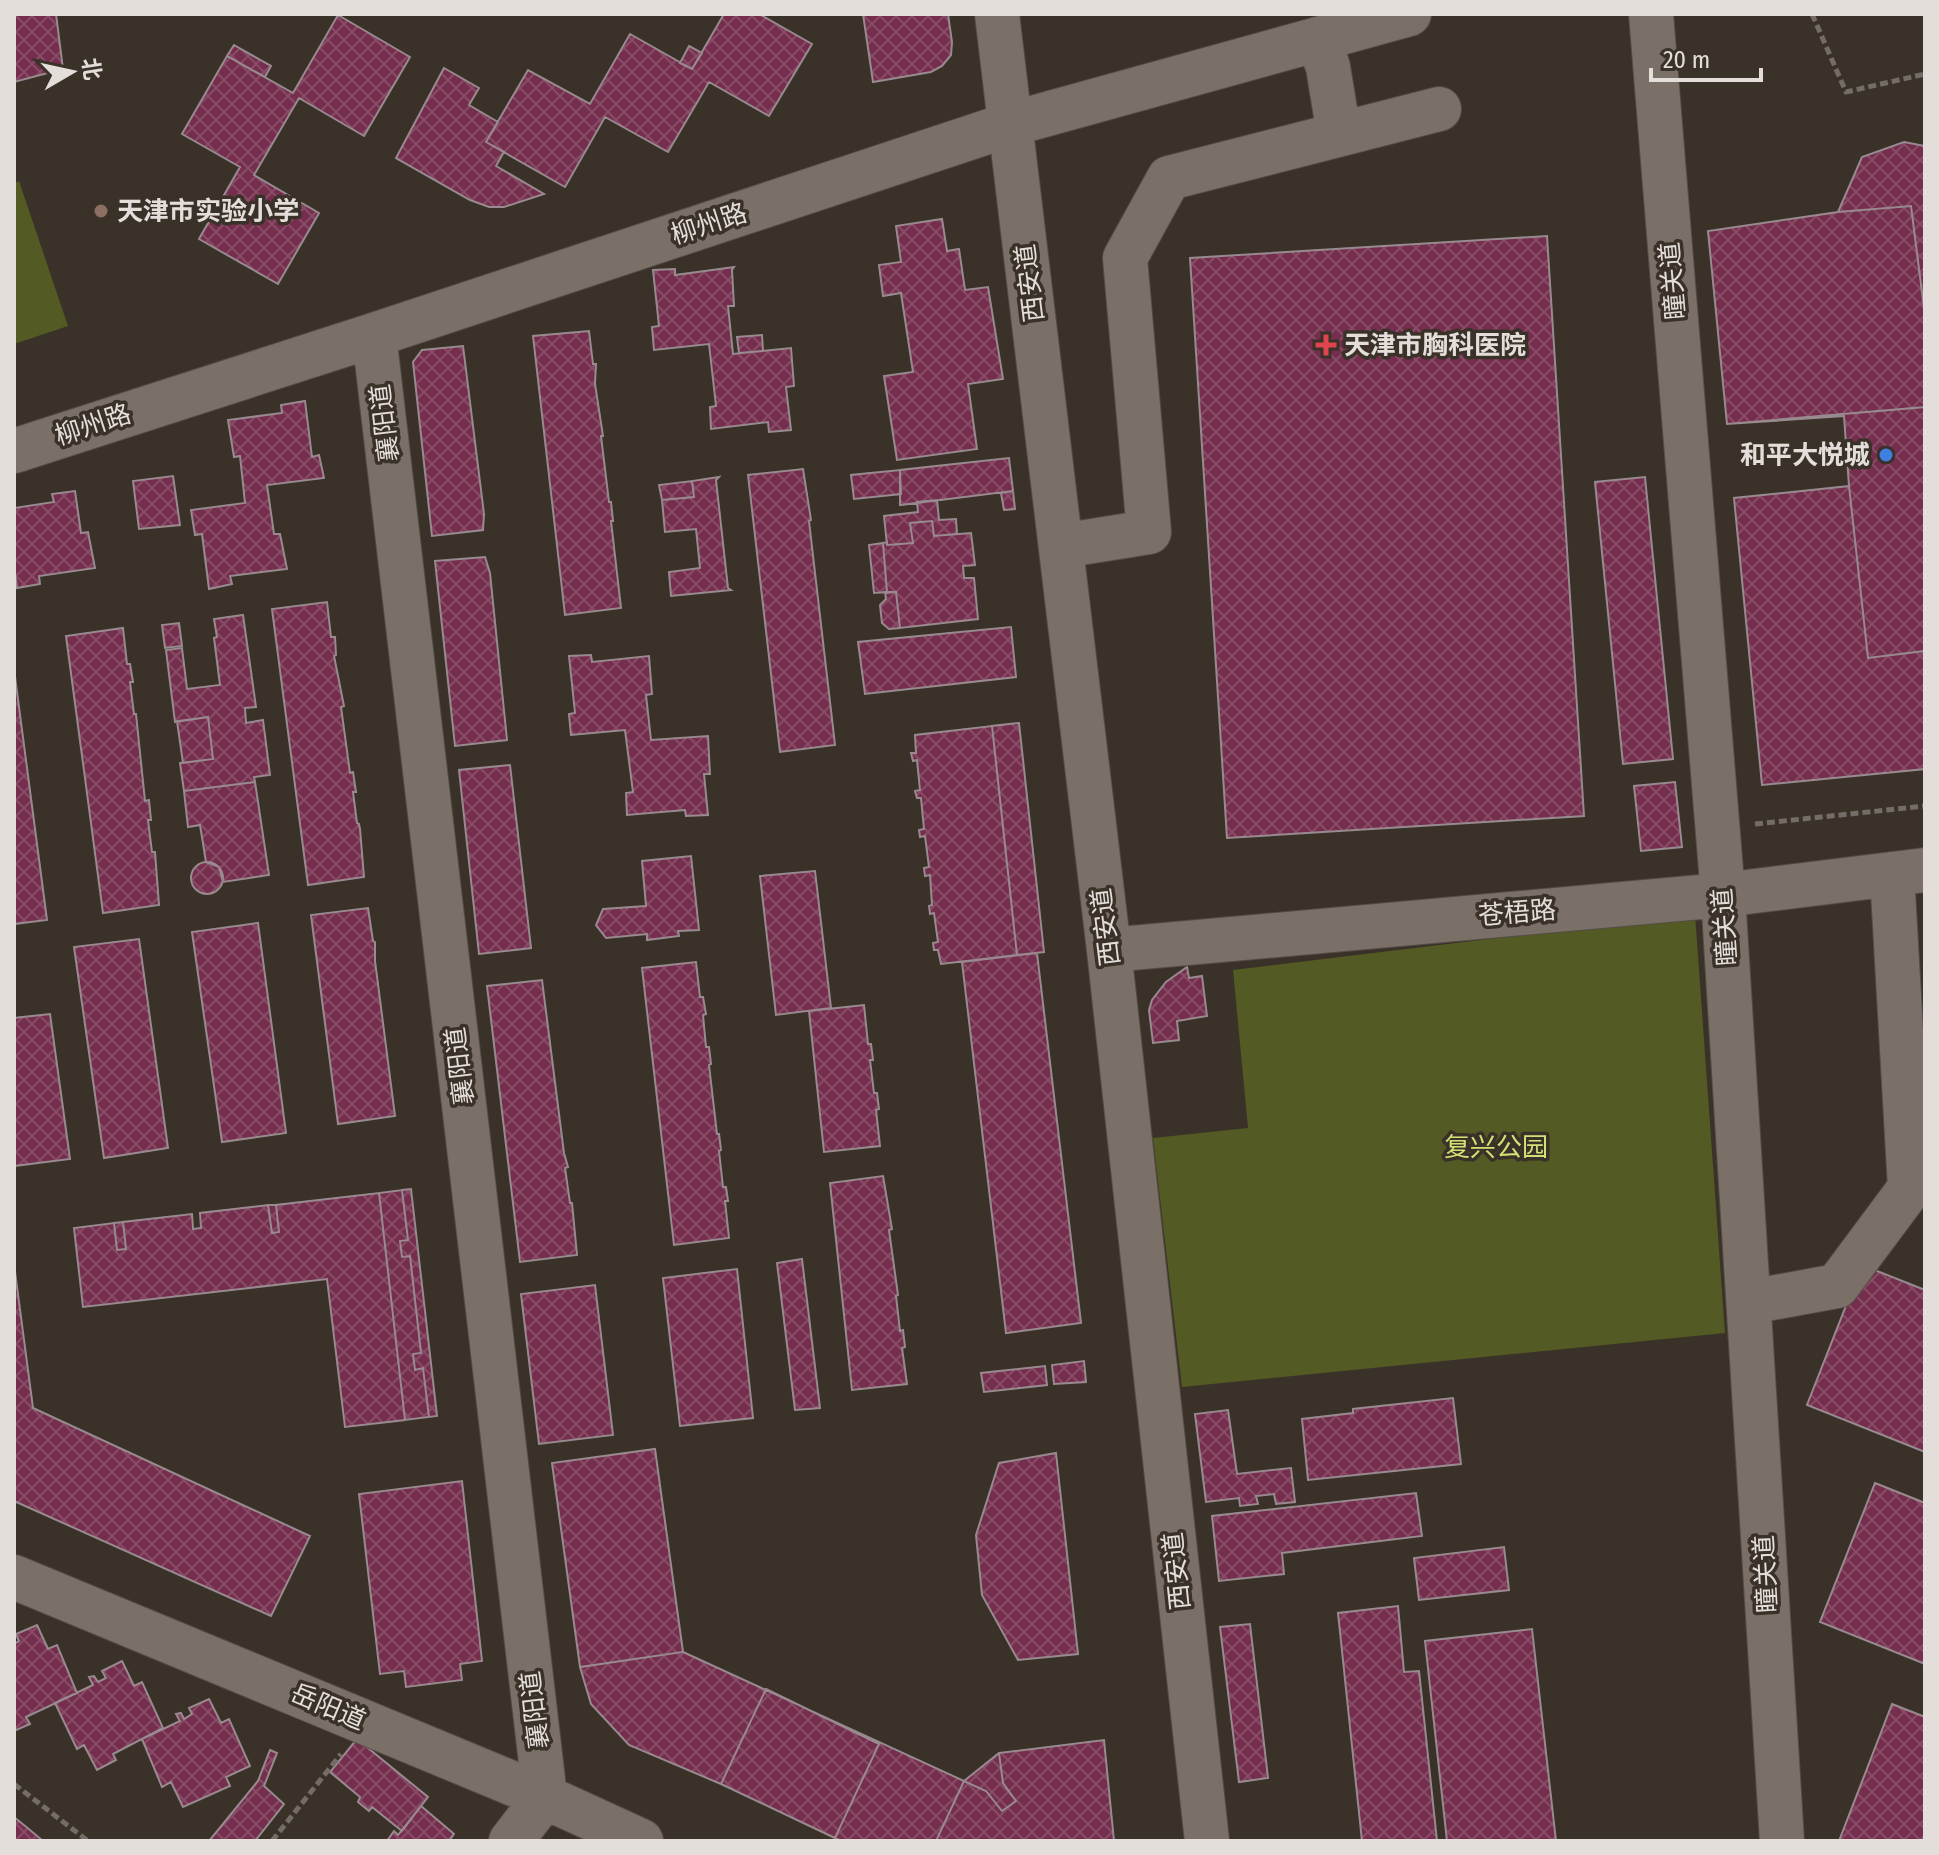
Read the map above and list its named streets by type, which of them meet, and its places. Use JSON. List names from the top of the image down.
{
  "streets": {
    "street": [
      "柳州路",
      "瞳关道",
      "西安道",
      "襄阳道",
      "苍梧路",
      "岳阳道"
    ]
  },
  "crossings": [
    ["柳州路", "西安道"],
    ["柳州路", "襄阳道"],
    ["瞳关道", "苍梧路"],
    ["西安道", "苍梧路"],
    ["襄阳道", "岳阳道"]
  ],
  "parks": ["复兴公园"],
  "places": {
    "other": ["天津市实验小学", "和平大悦城"],
    "health": ["天津市胸科医院"]
  },
  "scale_bar": "20 m",
  "north": "right"
}
